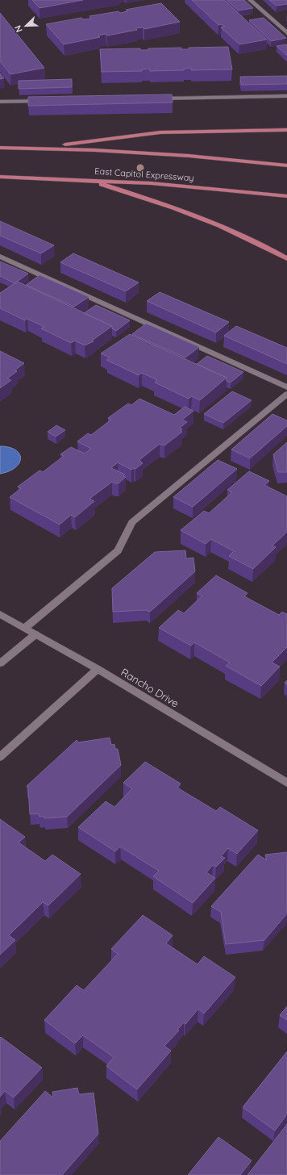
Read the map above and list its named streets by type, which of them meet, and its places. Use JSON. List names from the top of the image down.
{
  "streets": {
    "highway": ["East Capitol Expressway"],
    "street": ["Rancho Drive"]
  },
  "north": "bottom left"
}
